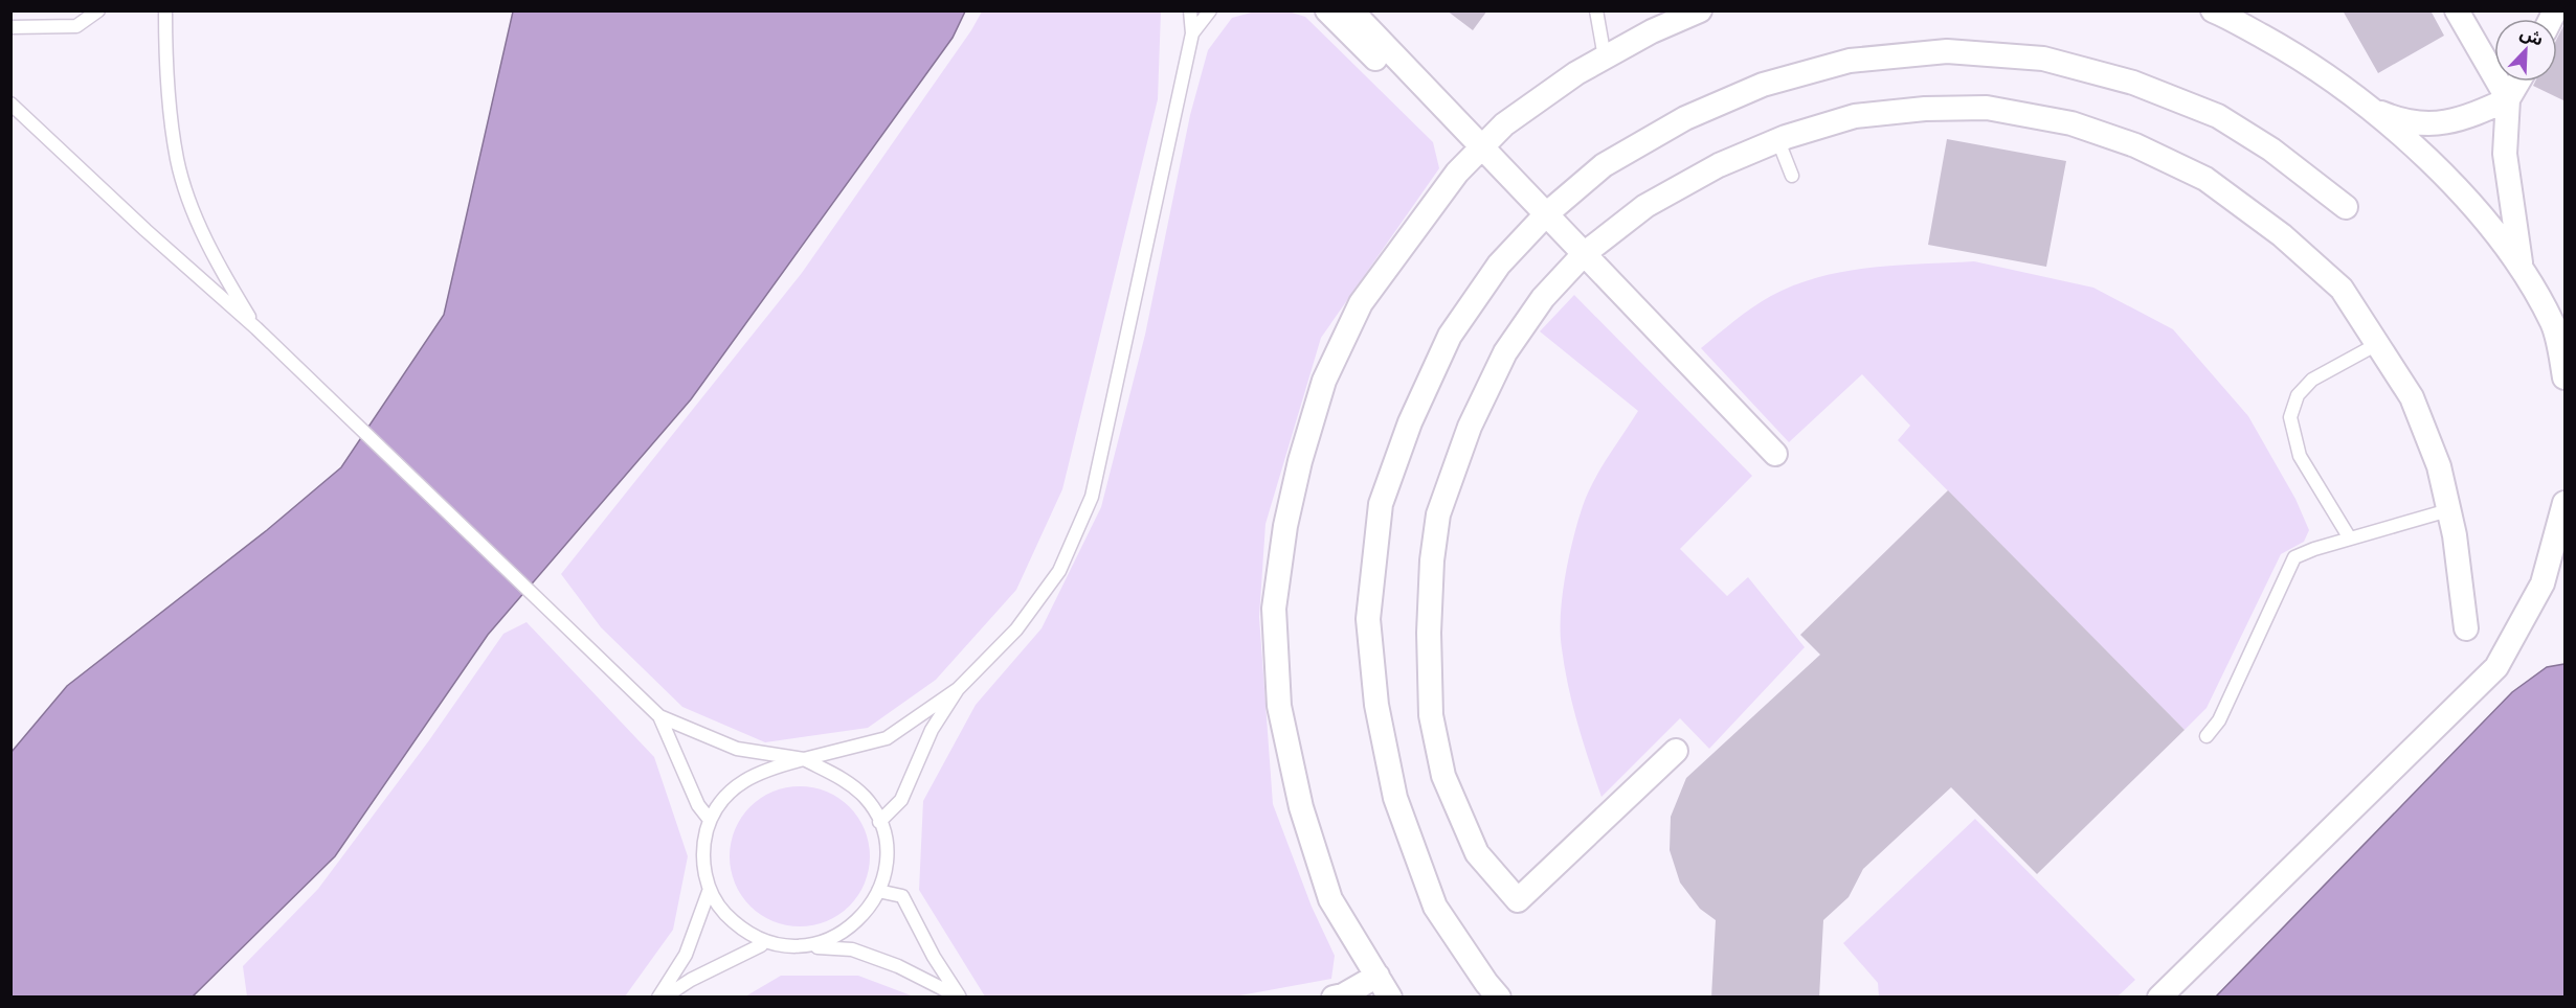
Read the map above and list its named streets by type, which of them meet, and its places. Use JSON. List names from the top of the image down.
{
  "north": "top right"
}
